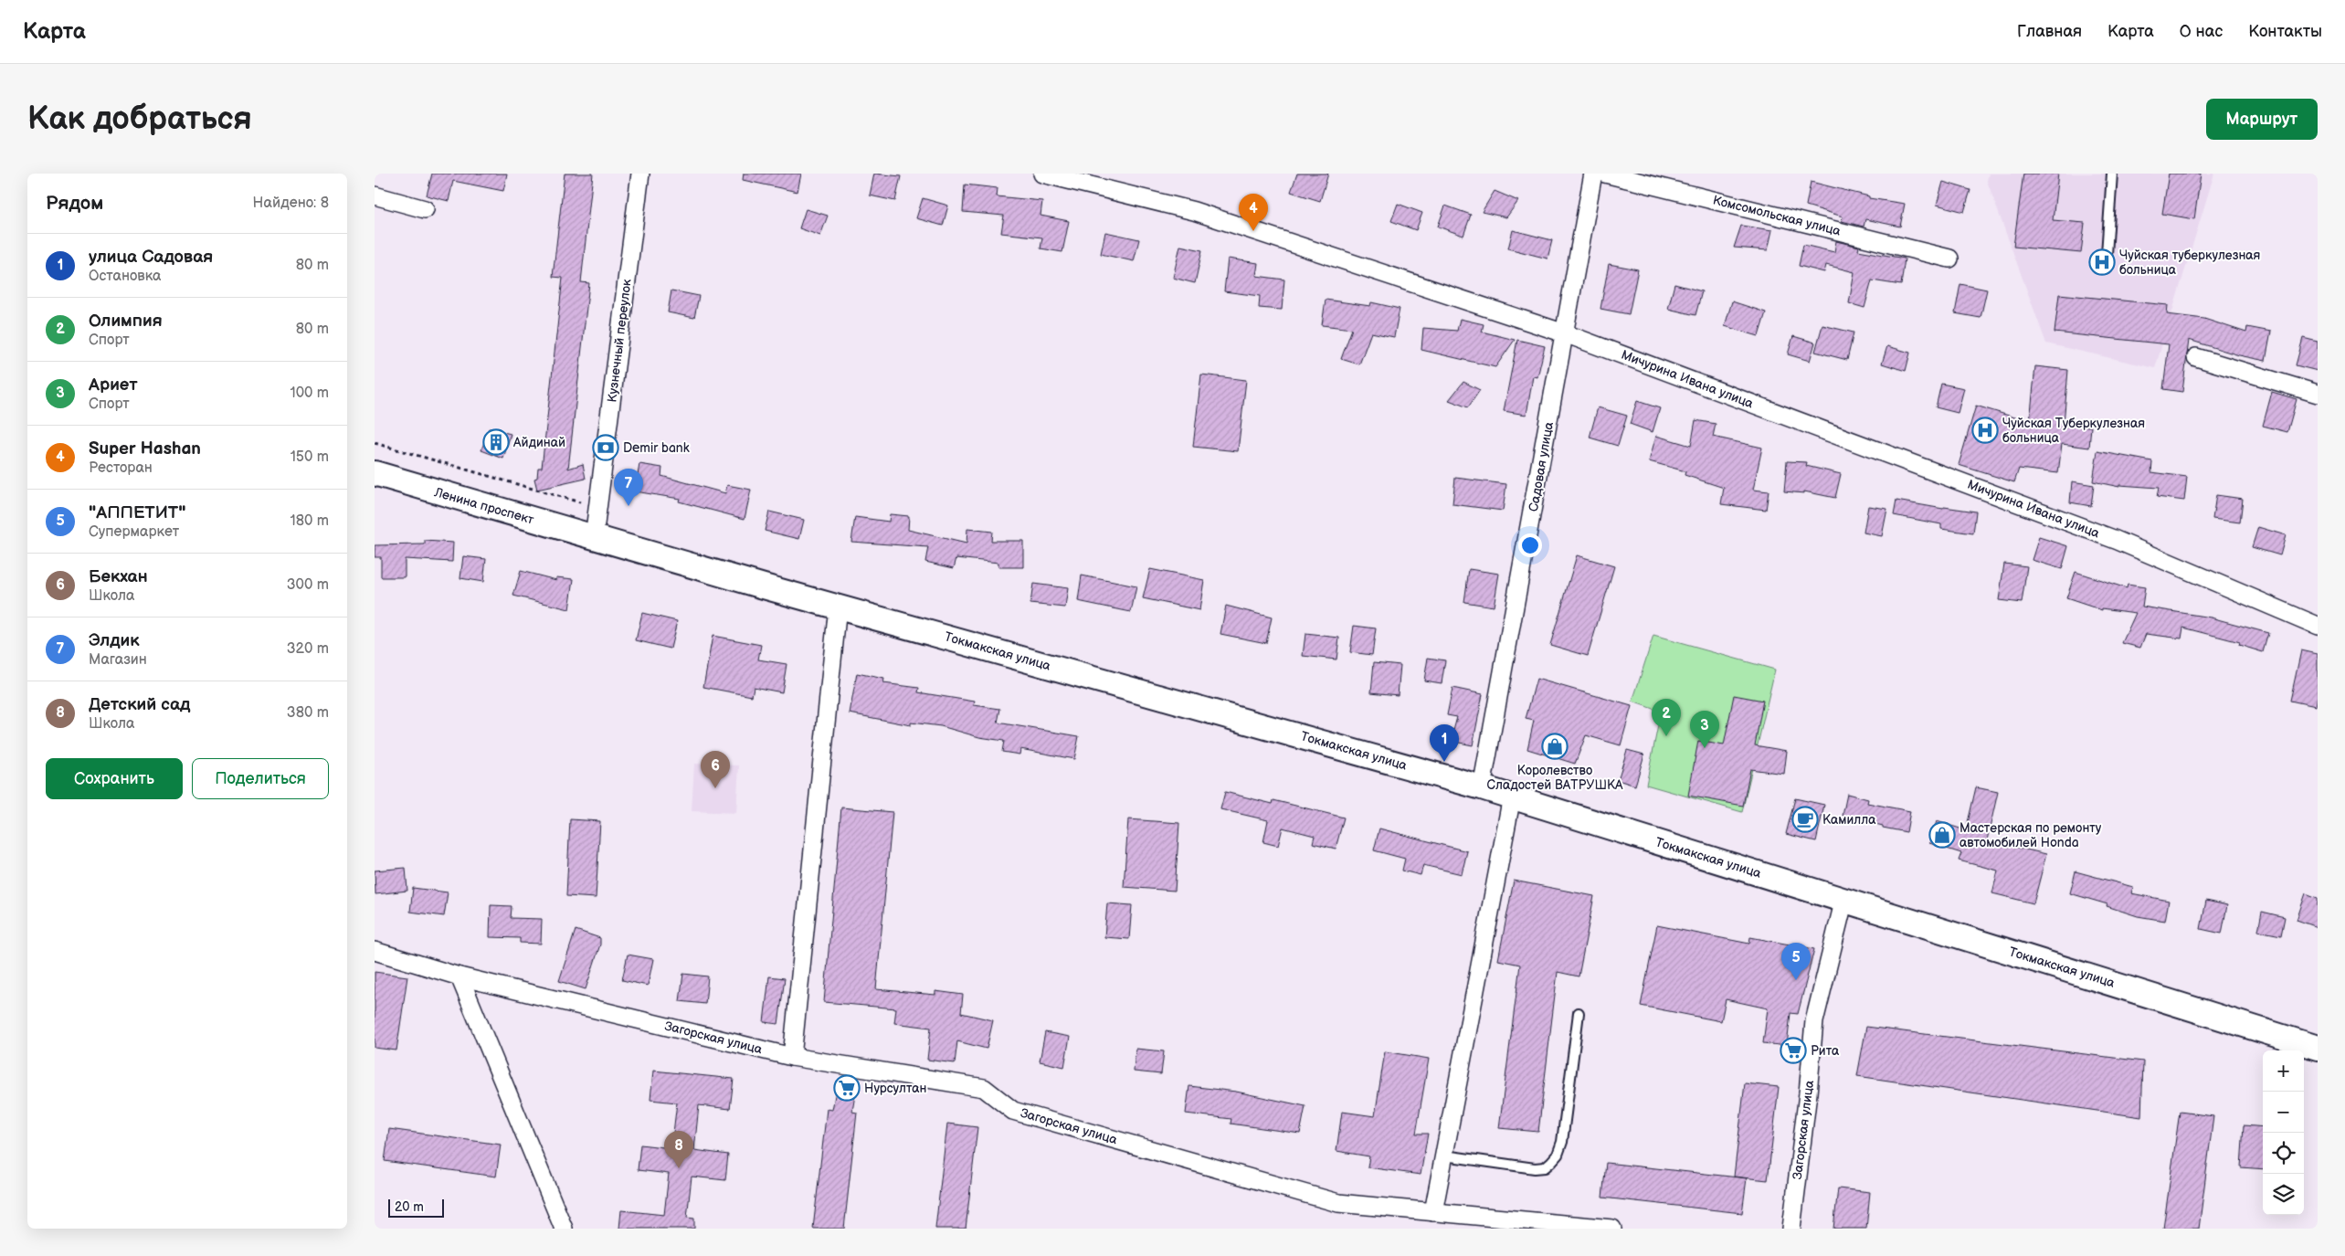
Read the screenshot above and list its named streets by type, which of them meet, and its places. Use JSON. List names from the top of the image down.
{
  "streets": {
    "main road": ["Ленина проспект", "Токмакская улица"],
    "street": [
      "Комсомольская улица",
      "Кузнечный переулок",
      "Мичурина Ивана улица",
      "Садовая улица",
      "Загорская улица"
    ]
  },
  "crossings": [
    ["Кузнечный переулок", "Ленина проспект"],
    ["Кузнечный переулок", "Токмакская улица"],
    ["Мичурина Ивана улица", "Садовая улица"],
    ["Садовая улица", "Токмакская улица"],
    ["Ленина проспект", "Токмакская улица"],
    ["Токмакская улица", "Загорская улица"]
  ],
  "places": {
    "hospital": ["Чуйская туберкулезная больница", "Чуйская Туберкулезная больница"],
    "building": ["Айдинай"],
    "bank": ["Demir bank"],
    "shop": ["Королевство Сладостей ВАТРУШКА", "Мастерская по ремонту автомобилей Honda"],
    "cafe": ["Камилла"],
    "supermarket": ["Рита", "Нурсултан"]
  },
  "scale_bar": "20 m",
  "page": {
    "header": "Карта",
    "nav": [
      "Главная",
      "Карта",
      "О нас",
      "Контакты"
    ],
    "buttons": [
      "Маршрут",
      ["Сохранить", "Поделиться"]
    ],
    "title": "Как добраться",
    "heading": ["Рядом", "Найдено: 8"],
    "pins": [
      "4",
      "7",
      "2",
      "3",
      "1",
      "6",
      "5",
      "8"
    ],
    "list": [
      {
        "mark": "1",
        "name": "улица Садовая",
        "note": "Остановка",
        "value": "80 m"
      },
      {
        "mark": "2",
        "name": "Олимпия",
        "note": "Спорт",
        "value": "80 m"
      },
      {
        "mark": "3",
        "name": "Ариет",
        "note": "Спорт",
        "value": "100 m"
      },
      {
        "mark": "4",
        "name": "Super Hashan",
        "note": "Ресторан",
        "value": "150 m"
      },
      {
        "mark": "5",
        "name": "\"АППЕТИТ\"",
        "note": "Супермаркет",
        "value": "180 m"
      },
      {
        "mark": "6",
        "name": "Бекхан",
        "note": "Школа",
        "value": "300 m"
      },
      {
        "mark": "7",
        "name": "Элдик",
        "note": "Магазин",
        "value": "320 m"
      },
      {
        "mark": "8",
        "name": "Детский сад",
        "note": "Школа",
        "value": "380 m"
      }
    ],
    "map_buttons": ["+", "−"],
    "scale": "20 m"
  }
}
